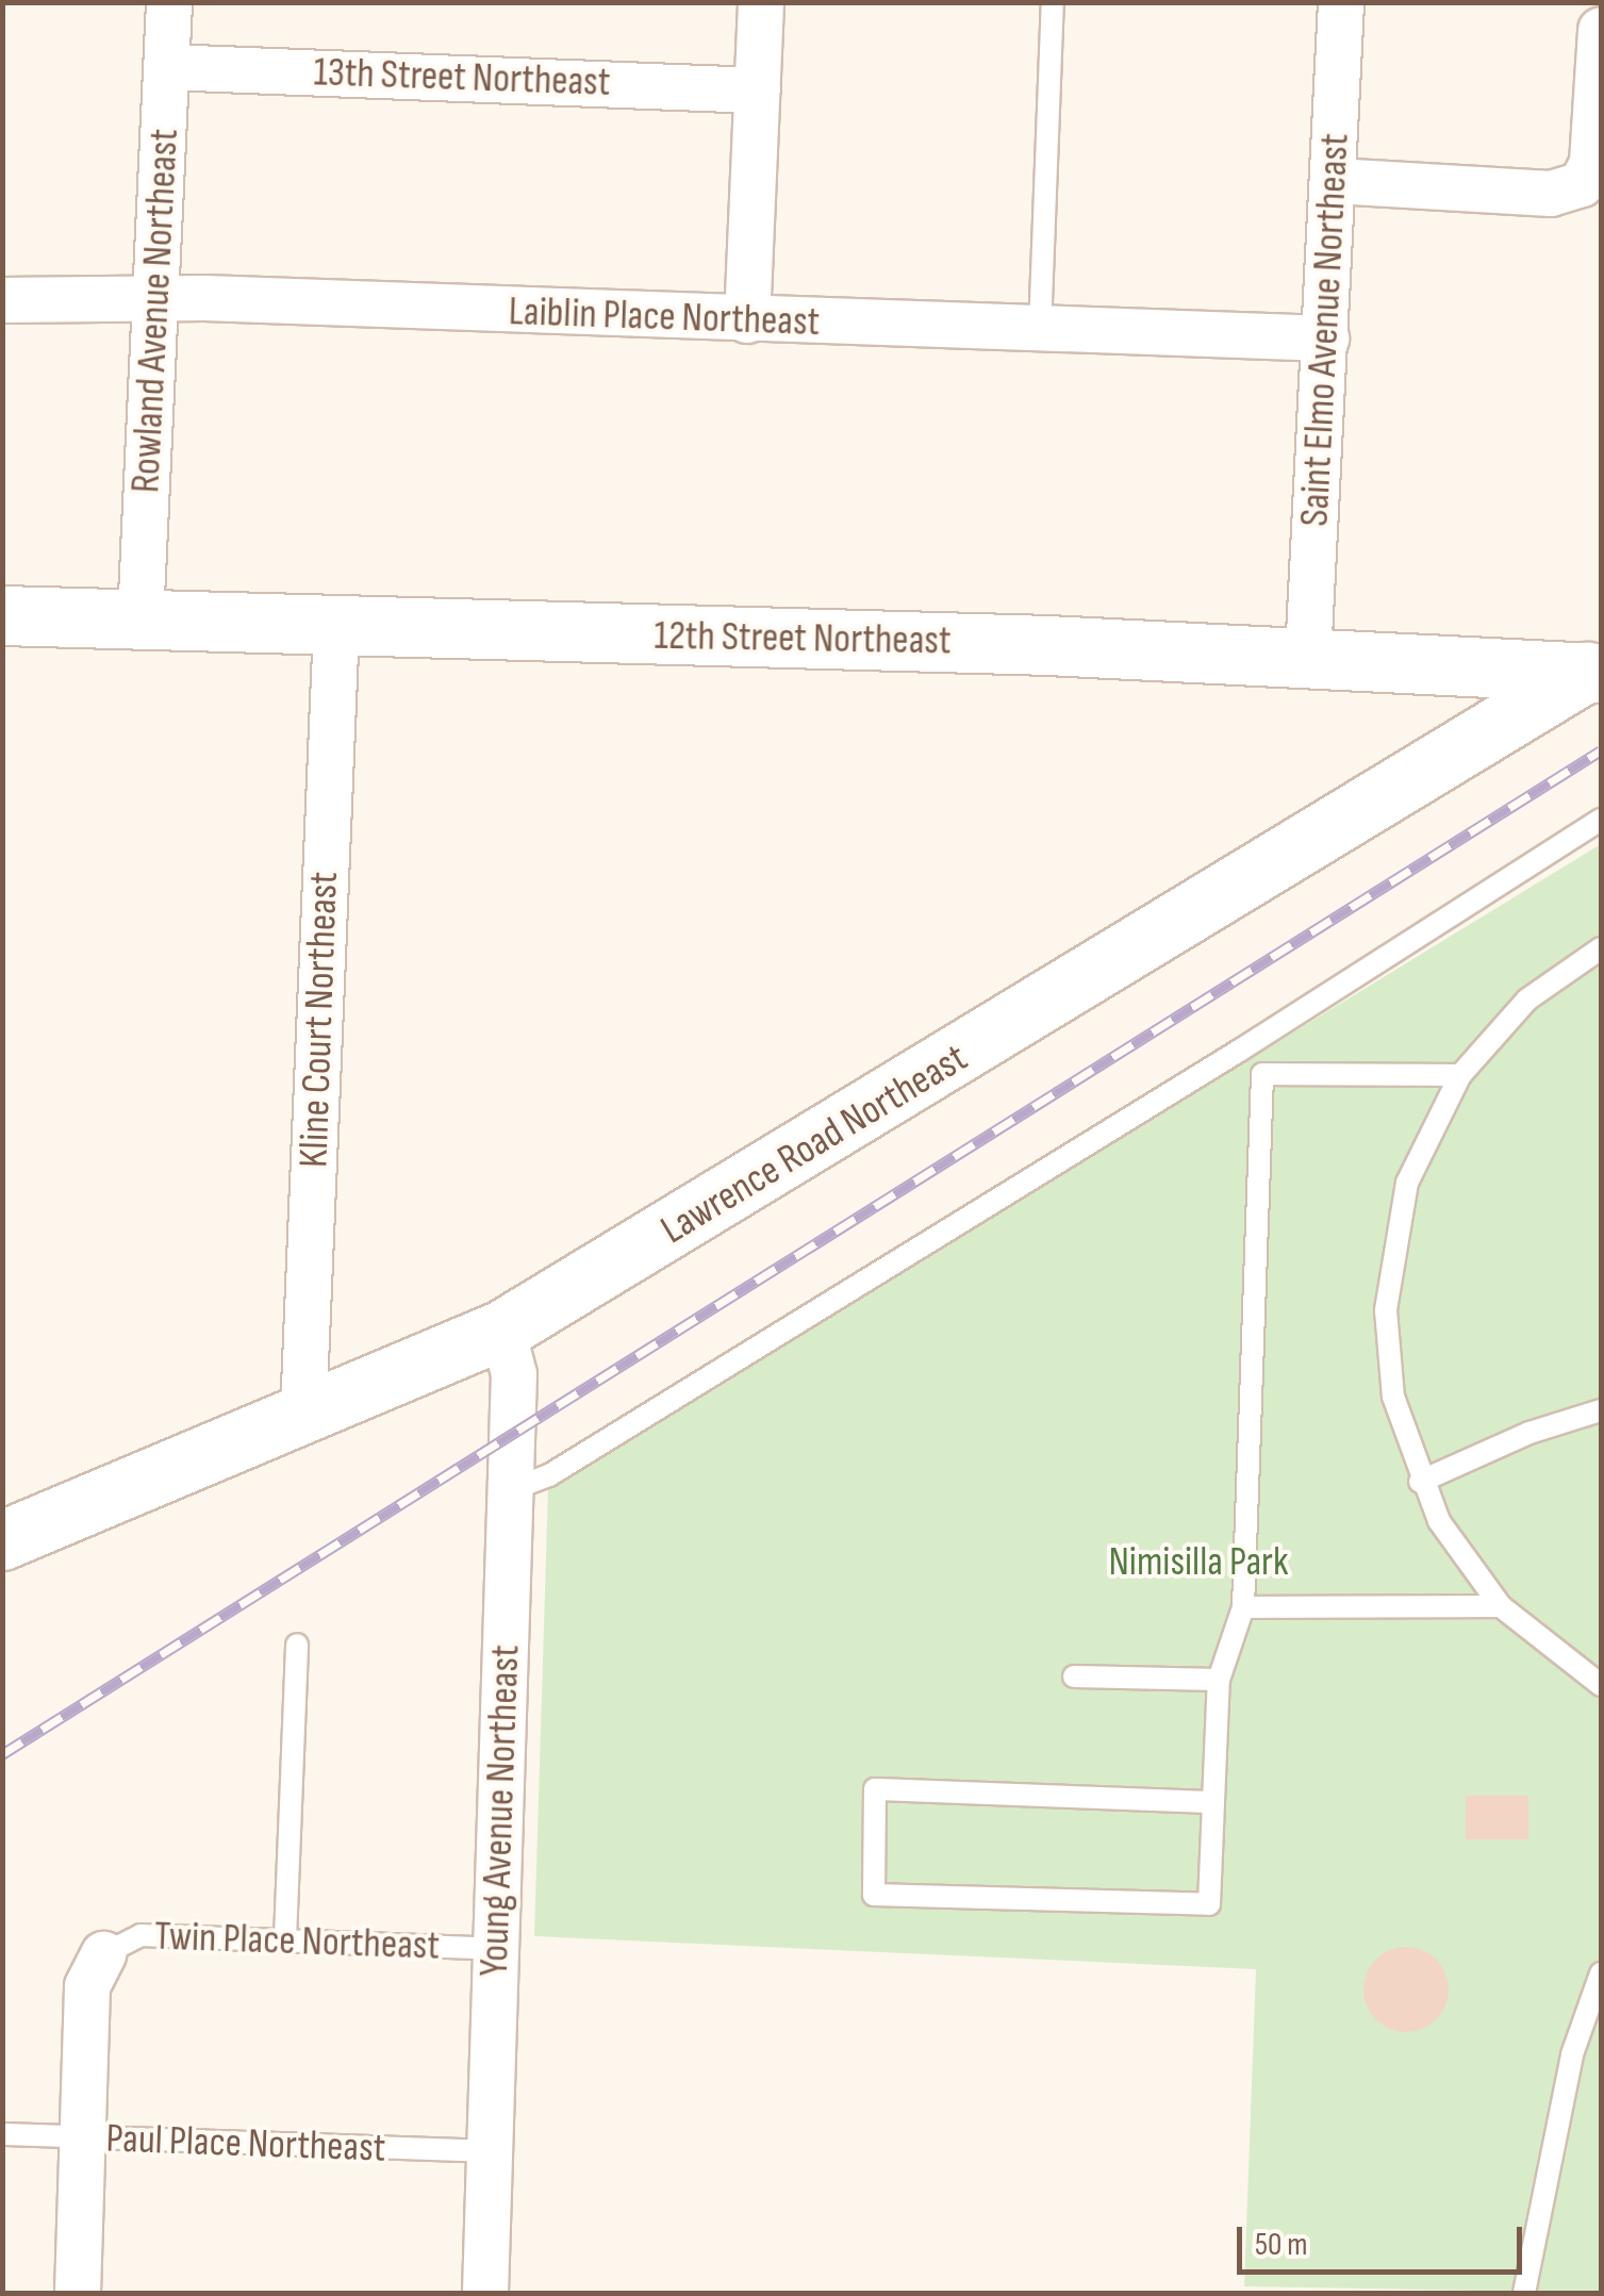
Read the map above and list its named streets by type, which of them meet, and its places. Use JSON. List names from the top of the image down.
{
  "streets": {
    "street": [
      "13th Street Northeast",
      "Rowland Avenue Northeast",
      "Laiblin Place Northeast",
      "Saint Elmo Avenue Northeast",
      "12th Street Northeast",
      "Kline Court Northeast",
      "Lawrence Road Northeast",
      "Young Avenue Northeast"
    ],
    "lane": ["Twin Place Northeast", "Paul Place Northeast"]
  },
  "crossings": [
    ["13th Street Northeast", "Rowland Avenue Northeast"],
    ["Rowland Avenue Northeast", "Laiblin Place Northeast"],
    ["Rowland Avenue Northeast", "12th Street Northeast"],
    ["Laiblin Place Northeast", "Saint Elmo Avenue Northeast"],
    ["Saint Elmo Avenue Northeast", "12th Street Northeast"],
    ["12th Street Northeast", "Kline Court Northeast"],
    ["12th Street Northeast", "Lawrence Road Northeast"],
    ["Kline Court Northeast", "Lawrence Road Northeast"],
    ["Lawrence Road Northeast", "Young Avenue Northeast"],
    ["Young Avenue Northeast", "Twin Place Northeast"],
    ["Young Avenue Northeast", "Paul Place Northeast"]
  ],
  "parks": ["Nimisilla Park"],
  "scale_bar": "50 m"
}
